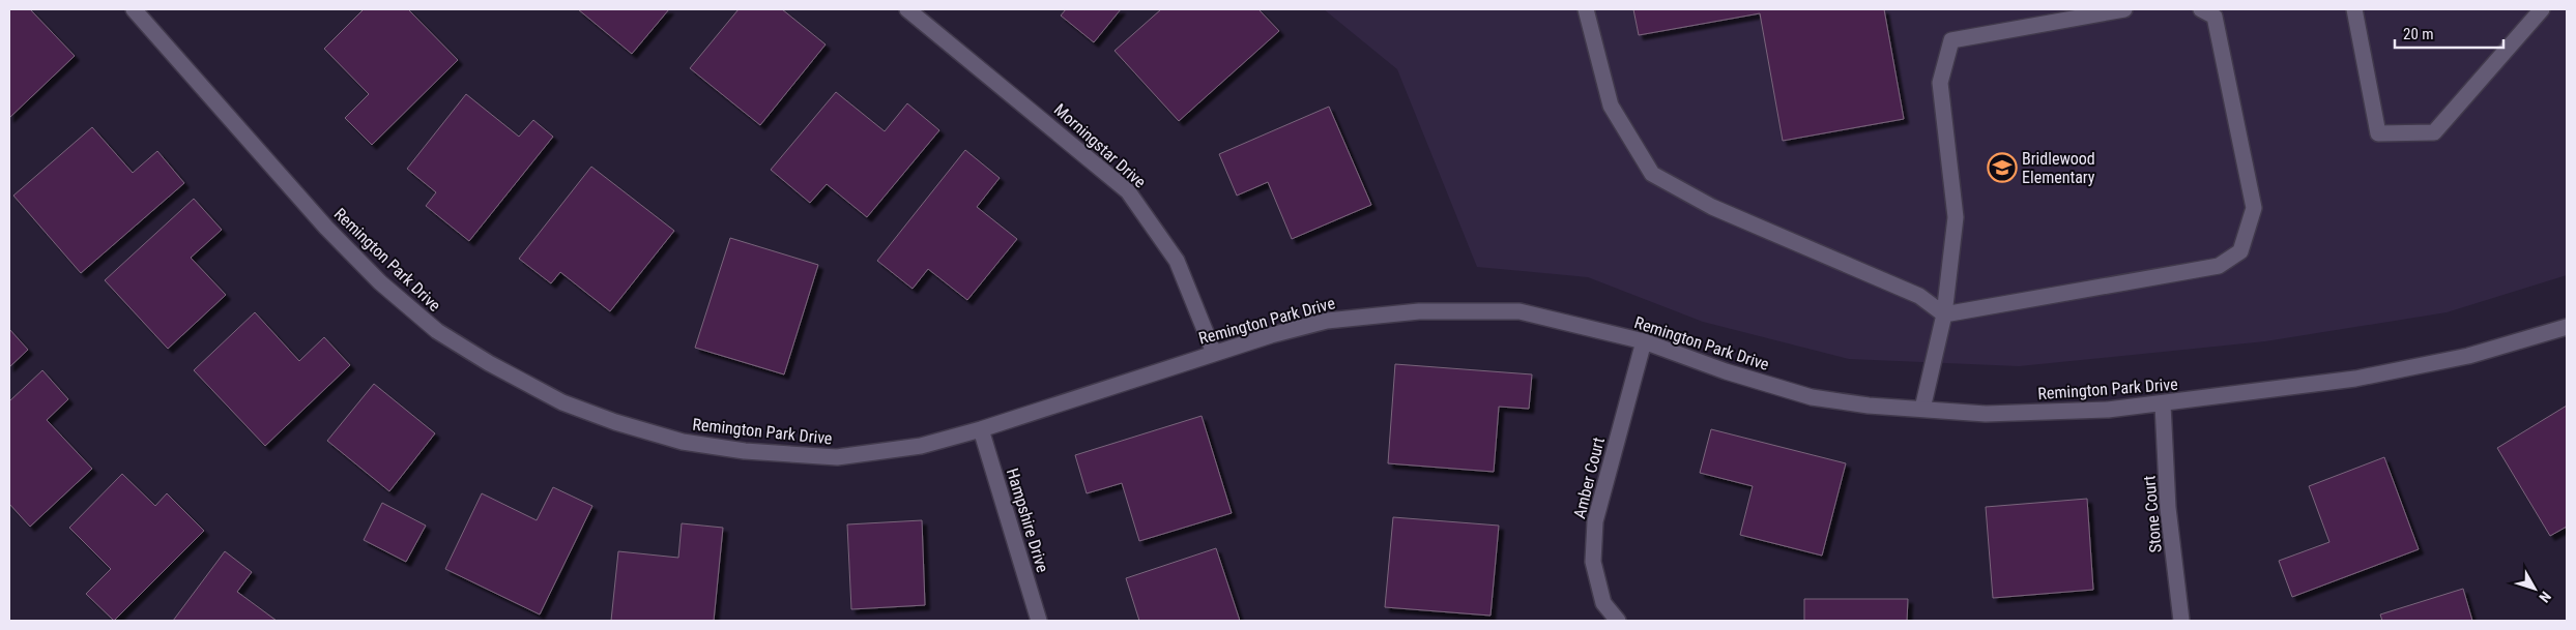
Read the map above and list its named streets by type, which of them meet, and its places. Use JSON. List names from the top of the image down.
{
  "streets": {
    "street": [
      "Morningstar Drive",
      "Remington Park Drive",
      "Amber Court",
      "Stone Court",
      "Hampshire Drive"
    ]
  },
  "crossings": [
    ["Morningstar Drive", "Remington Park Drive"],
    ["Remington Park Drive", "Amber Court"],
    ["Remington Park Drive", "Stone Court"],
    ["Remington Park Drive", "Hampshire Drive"]
  ],
  "places": {
    "school or university": ["Bridlewood Elementary"]
  },
  "scale_bar": "20 m",
  "north": "bottom right"
}
